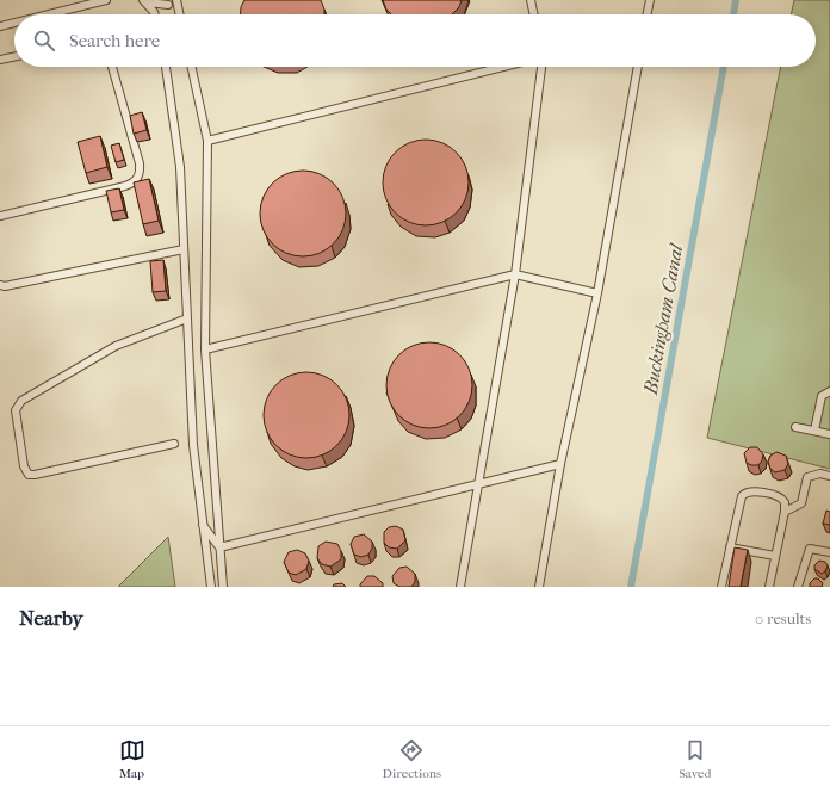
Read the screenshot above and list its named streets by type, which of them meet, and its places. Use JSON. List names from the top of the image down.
{
  "water": ["Buckingham Canal"],
  "page": {
    "search": "Search here",
    "heading": ["Nearby", "0 results"],
    "nav": ["Map", "Directions", "Saved"]
  }
}
